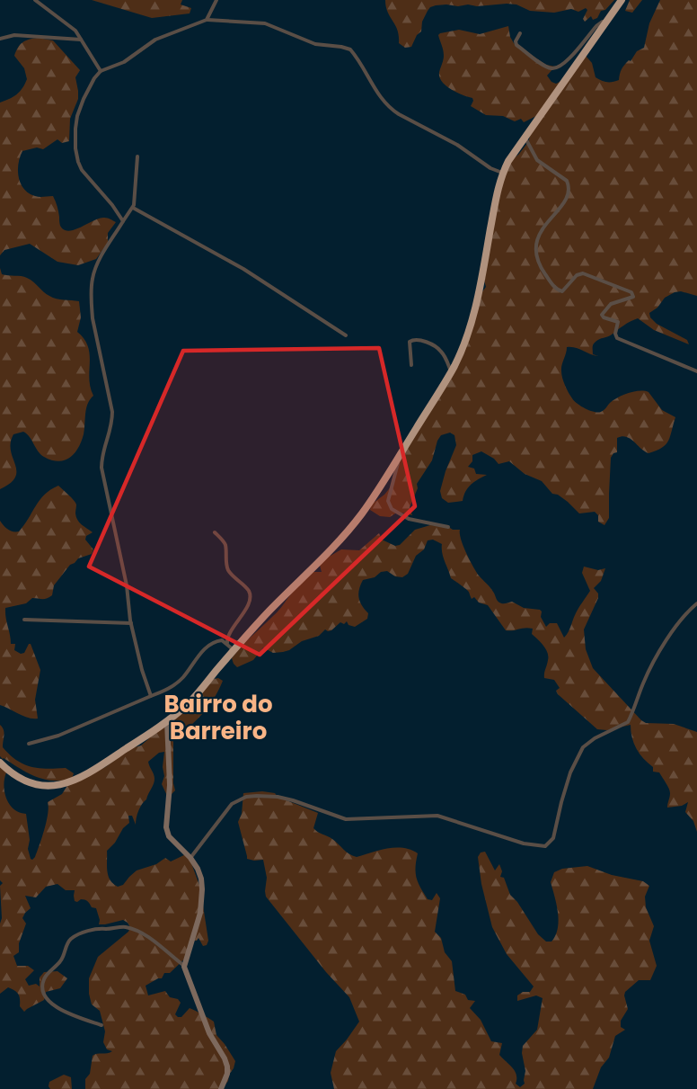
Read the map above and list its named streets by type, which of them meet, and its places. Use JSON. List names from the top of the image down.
{
  "districts": ["Bairro do Barreiro"]
}
